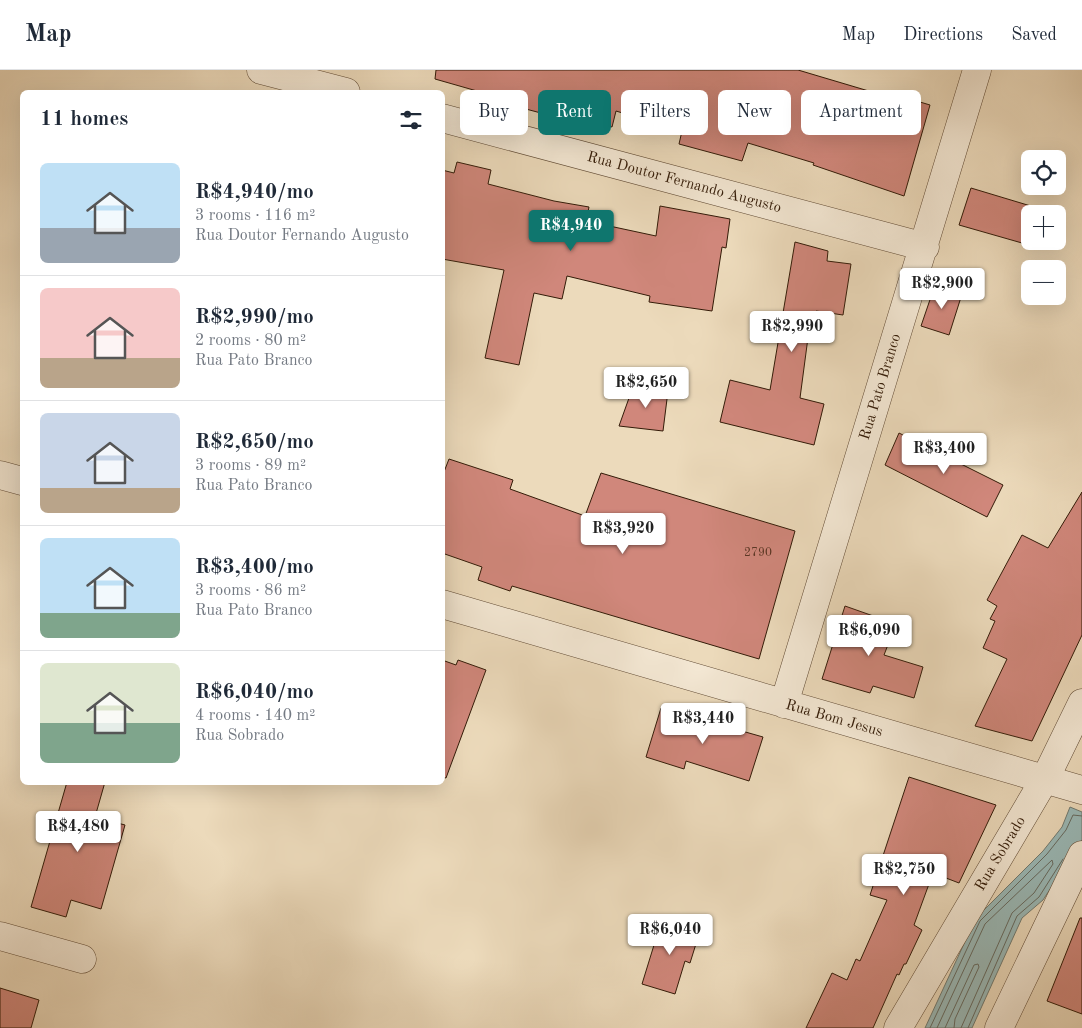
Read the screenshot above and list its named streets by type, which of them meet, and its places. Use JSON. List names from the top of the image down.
{
  "streets": {
    "street": [
      "Rua Doutor Fernando Augusto",
      "Rua Pato Branco",
      "Rua Bom Jesus",
      "Rua Sobrado"
    ]
  },
  "crossings": [
    ["Rua Doutor Fernando Augusto", "Rua Pato Branco"],
    ["Rua Pato Branco", "Rua Bom Jesus"],
    ["Rua Bom Jesus", "Rua Sobrado"]
  ],
  "house_numbers": ["2790"],
  "page": {
    "header": "Map",
    "nav": ["Map", "Directions", "Saved"],
    "chip": [
      "Buy",
      "Rent",
      "Filters",
      "New",
      "Apartment"
    ],
    "heading": "11 homes",
    "map_buttons": ["+", "−"],
    "list": [
      {
        "name": "R$4,940/mo",
        "note": "3 rooms · 116 m² · Rua Doutor Fernando Augusto"
      },
      {
        "name": "R$2,990/mo",
        "note": "2 rooms · 80 m² · Rua Pato Branco"
      },
      {
        "name": "R$2,650/mo",
        "note": "3 rooms · 89 m² · Rua Pato Branco"
      },
      {
        "name": "R$3,400/mo",
        "note": "3 rooms · 86 m² · Rua Pato Branco"
      },
      {
        "name": "R$6,040/mo",
        "note": "4 rooms · 140 m² · Rua Sobrado"
      }
    ],
    "price": [
      "R$4,940",
      "R$2,900",
      "R$2,990",
      "R$2,650",
      "R$3,400",
      "R$3,920",
      "R$6,090",
      "R$3,440",
      "R$4,480",
      "R$2,750",
      "R$6,040"
    ]
  }
}
